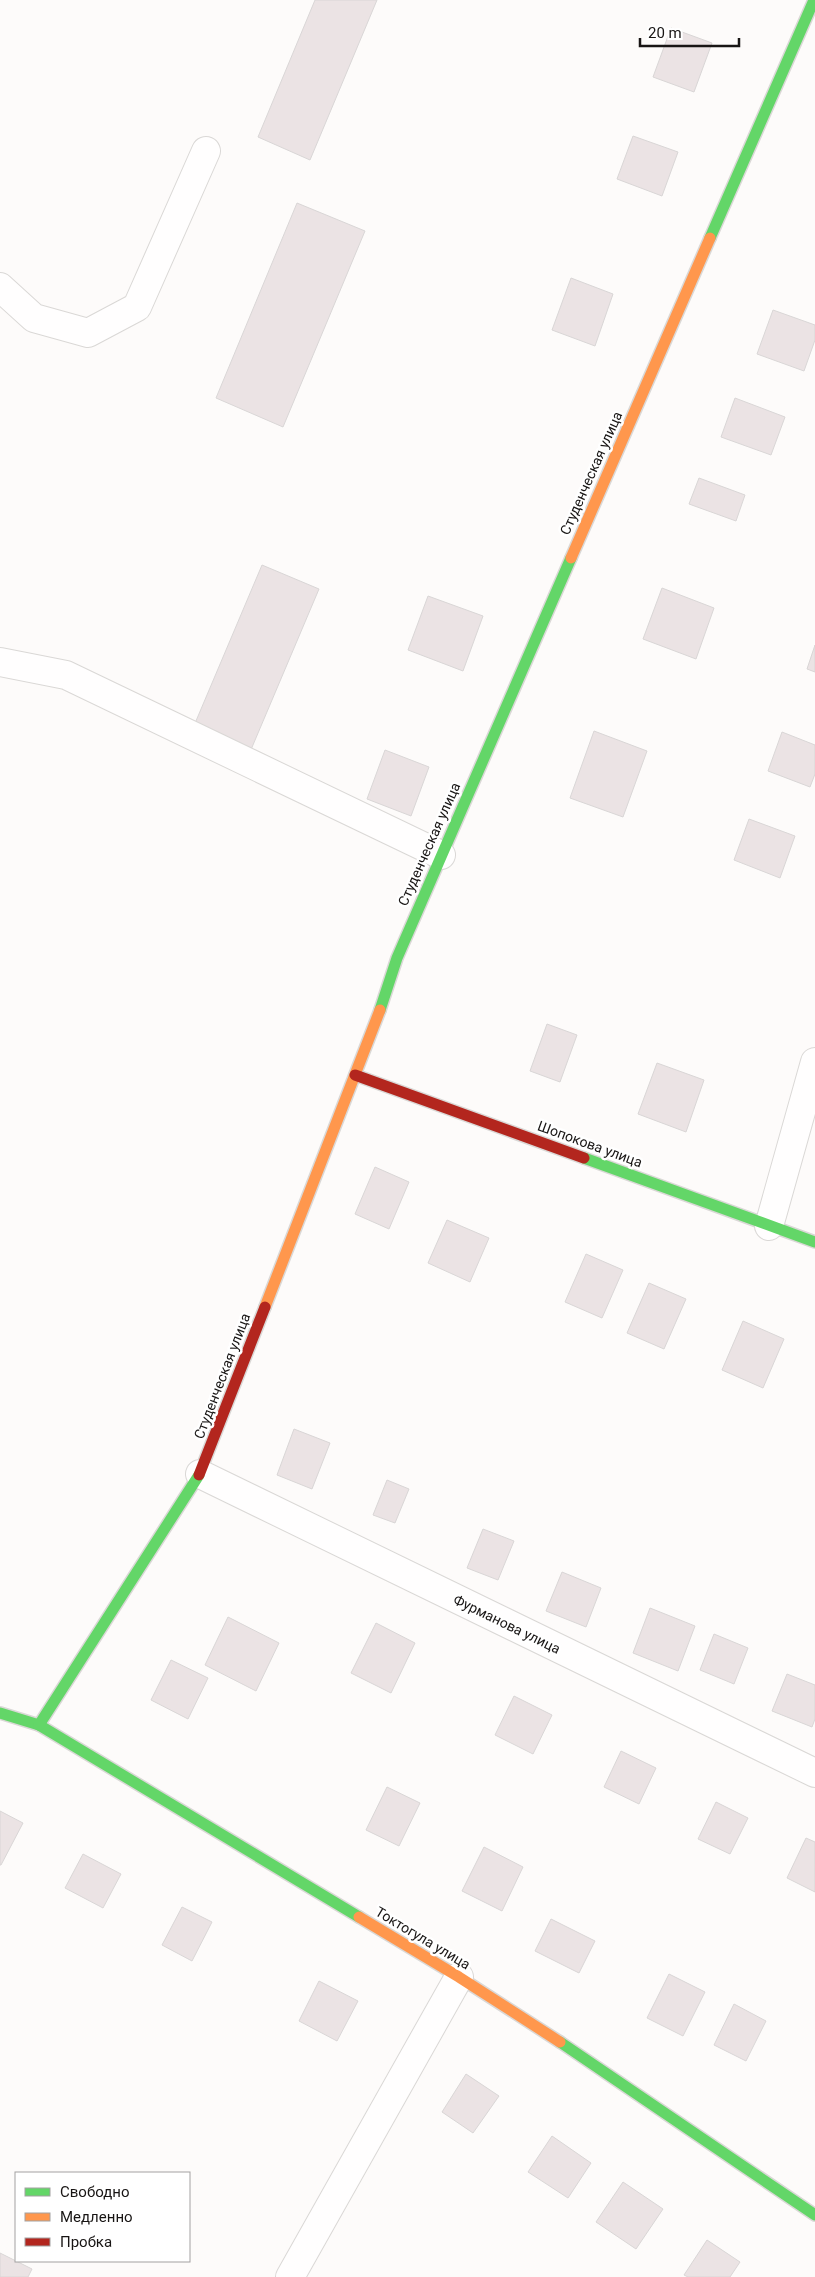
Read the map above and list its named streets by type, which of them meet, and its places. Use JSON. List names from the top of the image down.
{
  "streets": {
    "street": [
      "Студенческая улица",
      "Шопокова улица",
      "Фурманова улица",
      "Токтогула улица"
    ]
  },
  "crossings": [
    ["Студенческая улица", "Шопокова улица"],
    ["Студенческая улица", "Фурманова улица"],
    ["Студенческая улица", "Токтогула улица"]
  ],
  "legend": ["Свободно", "Медленно", "Пробка"],
  "scale_bar": "20 m"
}
